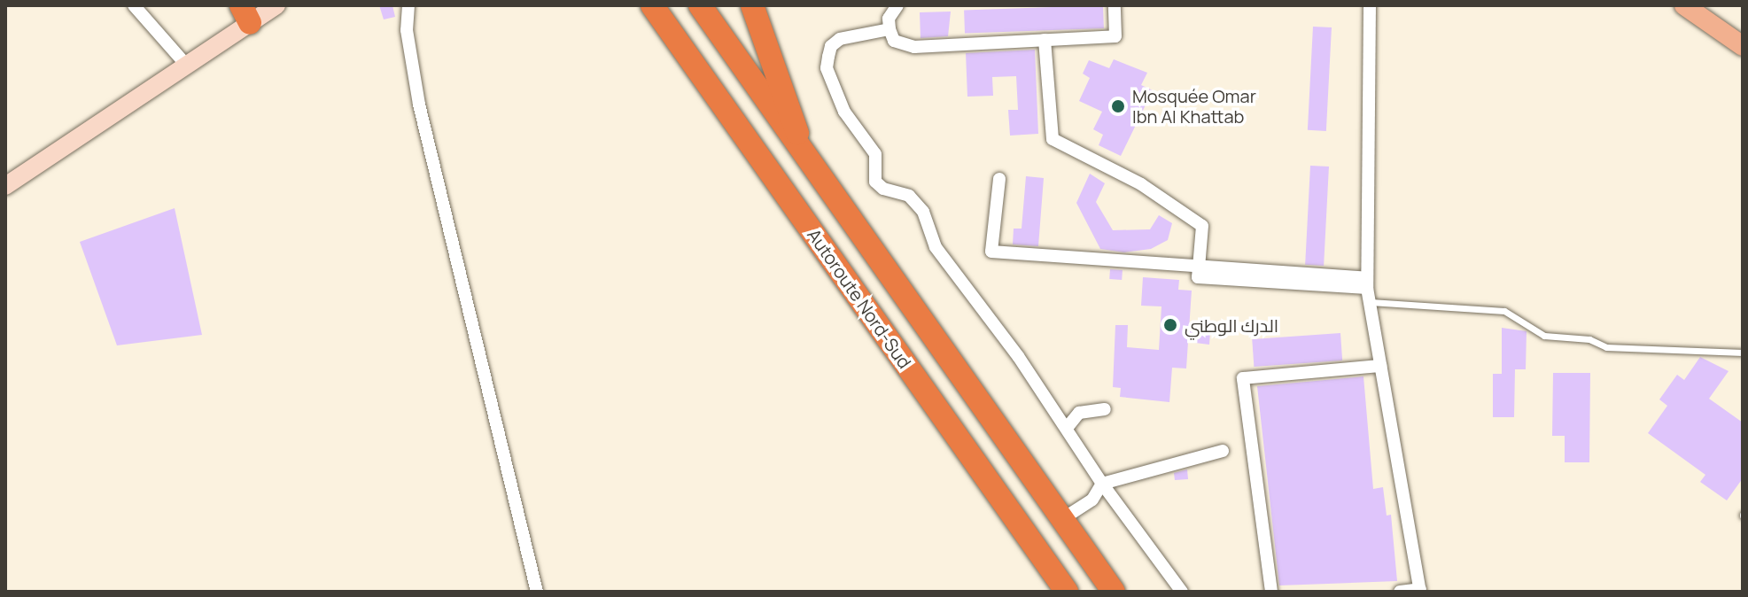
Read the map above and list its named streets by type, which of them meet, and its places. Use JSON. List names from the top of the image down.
{
  "streets": {
    "highway": ["Autoroute Nord-Sud"]
  },
  "places": ["Mosquée Omar Ibn Al Khattab", "الدرك الوطني"]
}
